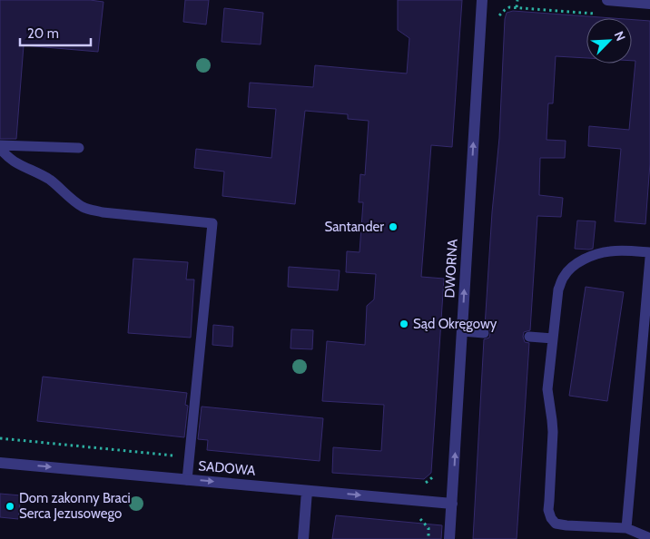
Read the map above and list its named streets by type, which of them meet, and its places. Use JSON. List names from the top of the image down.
{
  "streets": {
    "street": ["DWORNA", "SADOWA"]
  },
  "crossings": [
    ["DWORNA", "SADOWA"]
  ],
  "one_way": ["DWORNA", "SADOWA"],
  "places": ["Santander", "Sąd Okręgowy", "Dom zakonny Braci Serca Jezusowego"],
  "scale_bar": "20 m",
  "north": "top right"
}
